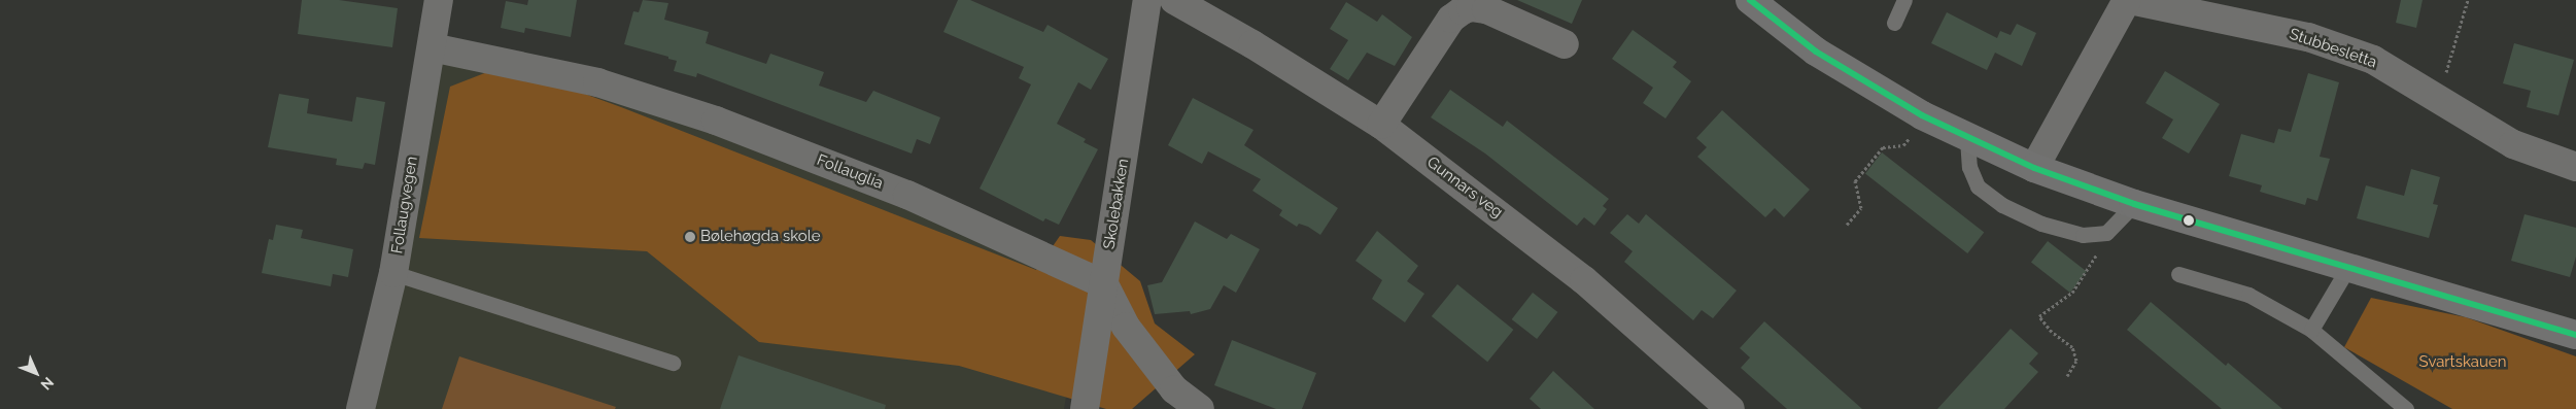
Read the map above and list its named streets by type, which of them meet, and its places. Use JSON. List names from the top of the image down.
{
  "streets": {
    "street": [
      "Stubbesletta",
      "Follauglia",
      "Gunnars veg",
      "Skolebakken",
      "Follaugvegen"
    ]
  },
  "crossings": [
    ["Follauglia", "Skolebakken"],
    ["Follauglia", "Follaugvegen"]
  ],
  "parks": ["Svartskauen"],
  "places": ["Bølehøgda skole"],
  "north": "bottom right"
}
